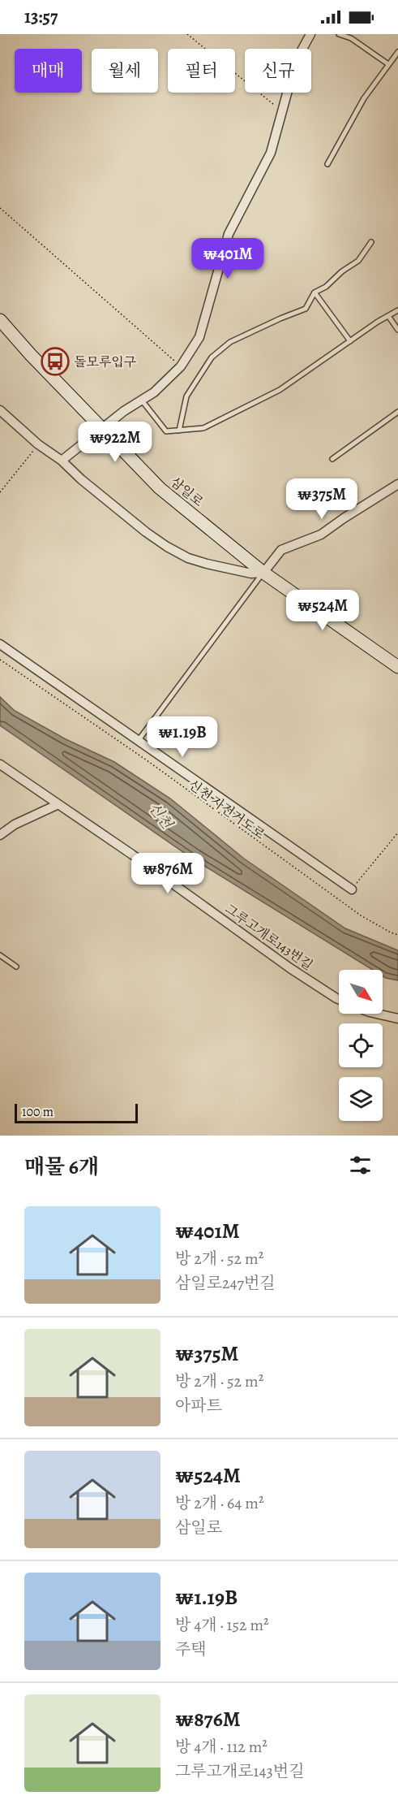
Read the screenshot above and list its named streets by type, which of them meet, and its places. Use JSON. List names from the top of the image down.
{
  "streets": {
    "main road": ["삼일로"],
    "street": ["그루고개로143번길"],
    "path": ["신천 자전거도로"]
  },
  "water": ["신천"],
  "places": {
    "bus stop": ["돌모루입구"]
  },
  "scale_bar": "100 m",
  "north": "bottom right",
  "page": {
    "status": "13:57",
    "chip": [
      "매매",
      "월세",
      "필터",
      "신규"
    ],
    "price": [
      "₩401M",
      "₩922M",
      "₩375M",
      "₩524M",
      "₩1.19B",
      "₩876M"
    ],
    "scale": "100 m",
    "heading": "매물 6개",
    "list": [
      {
        "name": "₩401M",
        "note": "방 2개 · 52 m² · 삼일로247번길"
      },
      {
        "name": "₩375M",
        "note": "방 2개 · 52 m² · 아파트"
      },
      {
        "name": "₩524M",
        "note": "방 2개 · 64 m² · 삼일로"
      },
      {
        "name": "₩1.19B",
        "note": "방 4개 · 152 m² · 주택"
      },
      {
        "name": "₩876M",
        "note": "방 4개 · 112 m² · 그루고개로143번길"
      }
    ]
  }
}
